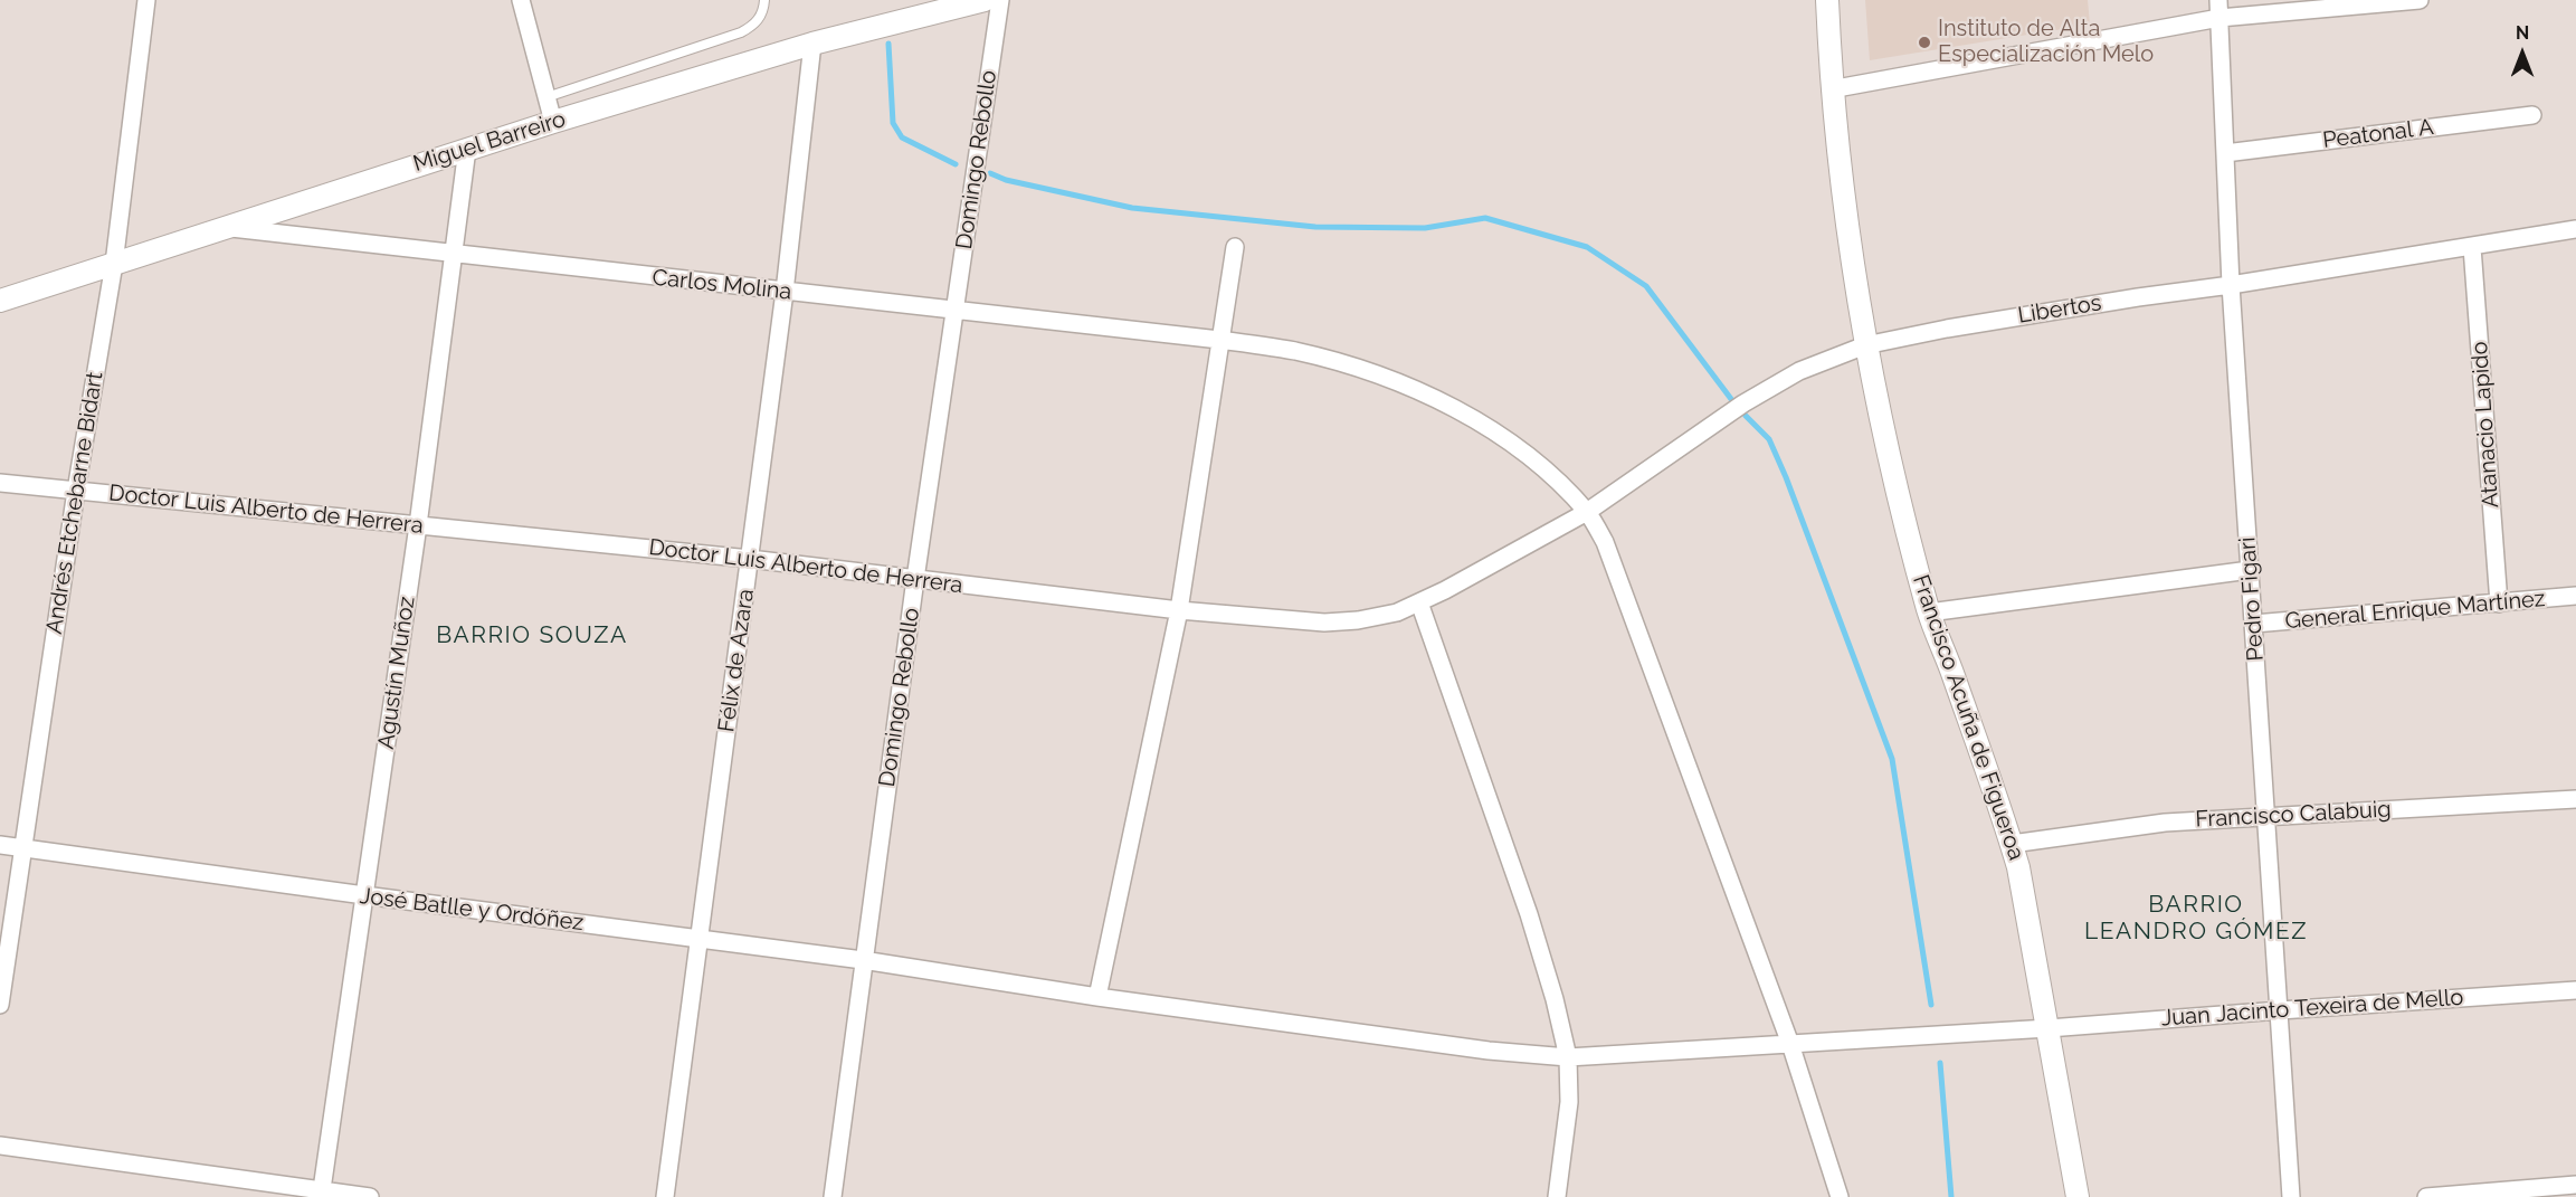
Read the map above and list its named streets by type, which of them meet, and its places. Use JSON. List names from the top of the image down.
{
  "streets": {
    "street": [
      "Peatonal A",
      "Miguel Barreiro",
      "Domingo Rebollo",
      "Carlos Molina",
      "Libertos",
      "Atanacio Lapido",
      "Andrés Etchebarne Bidart",
      "Doctor Luis Alberto de Herrera",
      "Pedro Figari",
      "General Enrique Martínez",
      "Félix de Azara",
      "Agustín Muñoz",
      "Francisco Acuña de Figueroa",
      "Francisco Calabuig",
      "José Batlle y Ordóñez",
      "Juan Jacinto Texeira de Mello"
    ]
  },
  "crossings": [
    ["Peatonal A", "Pedro Figari"],
    ["Miguel Barreiro", "Carlos Molina"],
    ["Miguel Barreiro", "Andrés Etchebarne Bidart"],
    ["Miguel Barreiro", "Félix de Azara"],
    ["Miguel Barreiro", "Agustín Muñoz"],
    ["Domingo Rebollo", "Carlos Molina"],
    ["Domingo Rebollo", "Doctor Luis Alberto de Herrera"],
    ["Domingo Rebollo", "José Batlle y Ordóñez"],
    ["Carlos Molina", "Libertos"],
    ["Carlos Molina", "Doctor Luis Alberto de Herrera"],
    ["Carlos Molina", "Félix de Azara"],
    ["Carlos Molina", "Agustín Muñoz"],
    ["Carlos Molina", "Juan Jacinto Texeira de Mello"],
    ["Libertos", "Atanacio Lapido"],
    ["Libertos", "Doctor Luis Alberto de Herrera"],
    ["Libertos", "Pedro Figari"],
    ["Libertos", "Francisco Acuña de Figueroa"],
    ["Atanacio Lapido", "General Enrique Martínez"],
    ["Andrés Etchebarne Bidart", "Doctor Luis Alberto de Herrera"],
    ["Andrés Etchebarne Bidart", "José Batlle y Ordóñez"],
    ["Doctor Luis Alberto de Herrera", "Félix de Azara"],
    ["Doctor Luis Alberto de Herrera", "Agustín Muñoz"],
    ["Pedro Figari", "General Enrique Martínez"],
    ["Pedro Figari", "Francisco Calabuig"],
    ["Pedro Figari", "Juan Jacinto Texeira de Mello"],
    ["Félix de Azara", "José Batlle y Ordóñez"],
    ["Agustín Muñoz", "José Batlle y Ordóñez"],
    ["Francisco Acuña de Figueroa", "Francisco Calabuig"],
    ["Francisco Acuña de Figueroa", "Juan Jacinto Texeira de Mello"],
    ["José Batlle y Ordóñez", "Juan Jacinto Texeira de Mello"]
  ],
  "districts": ["BARRIO SOUZA", "BARRIO LEANDRO GÓMEZ"],
  "places": ["Instituto de Alta Especialización Melo"],
  "north": "top"
}
